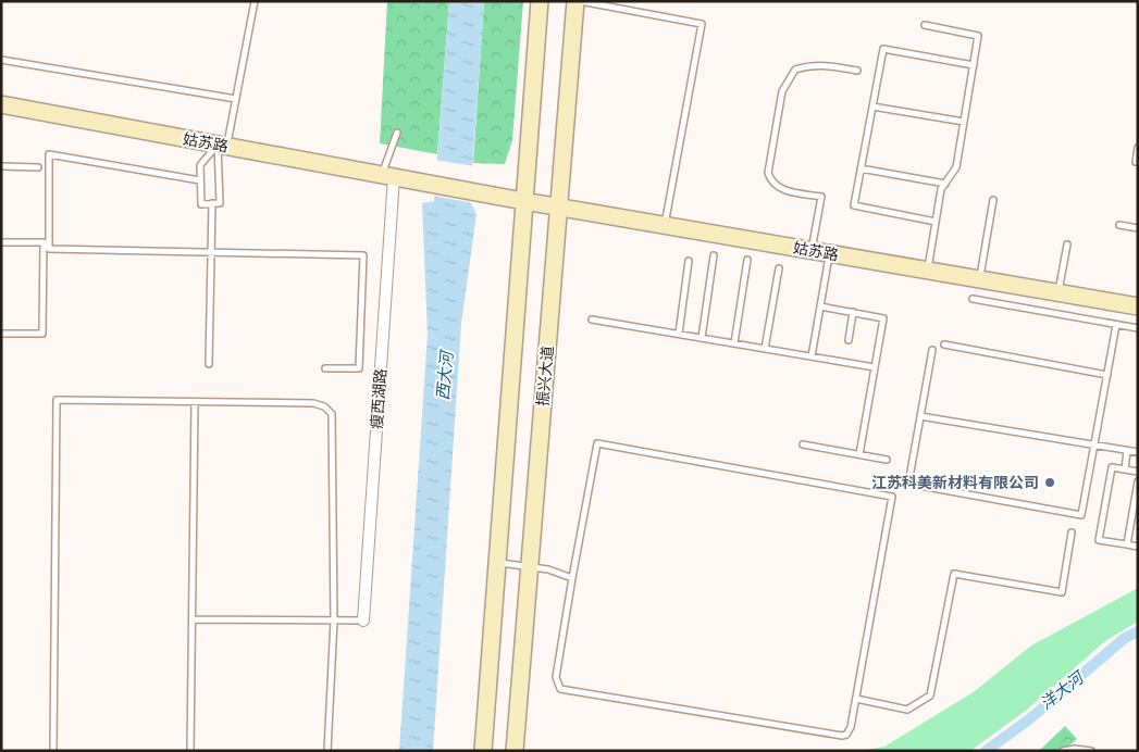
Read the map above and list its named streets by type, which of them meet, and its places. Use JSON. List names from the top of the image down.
{
  "streets": {
    "main road": ["姑苏路", "振兴大道"],
    "street": ["瘦西湖路"]
  },
  "crossings": [
    ["姑苏路", "振兴大道"],
    ["姑苏路", "瘦西湖路"]
  ],
  "water": ["西大河", "洋大河"],
  "places": ["江苏科美新材料有限公司"]
}
